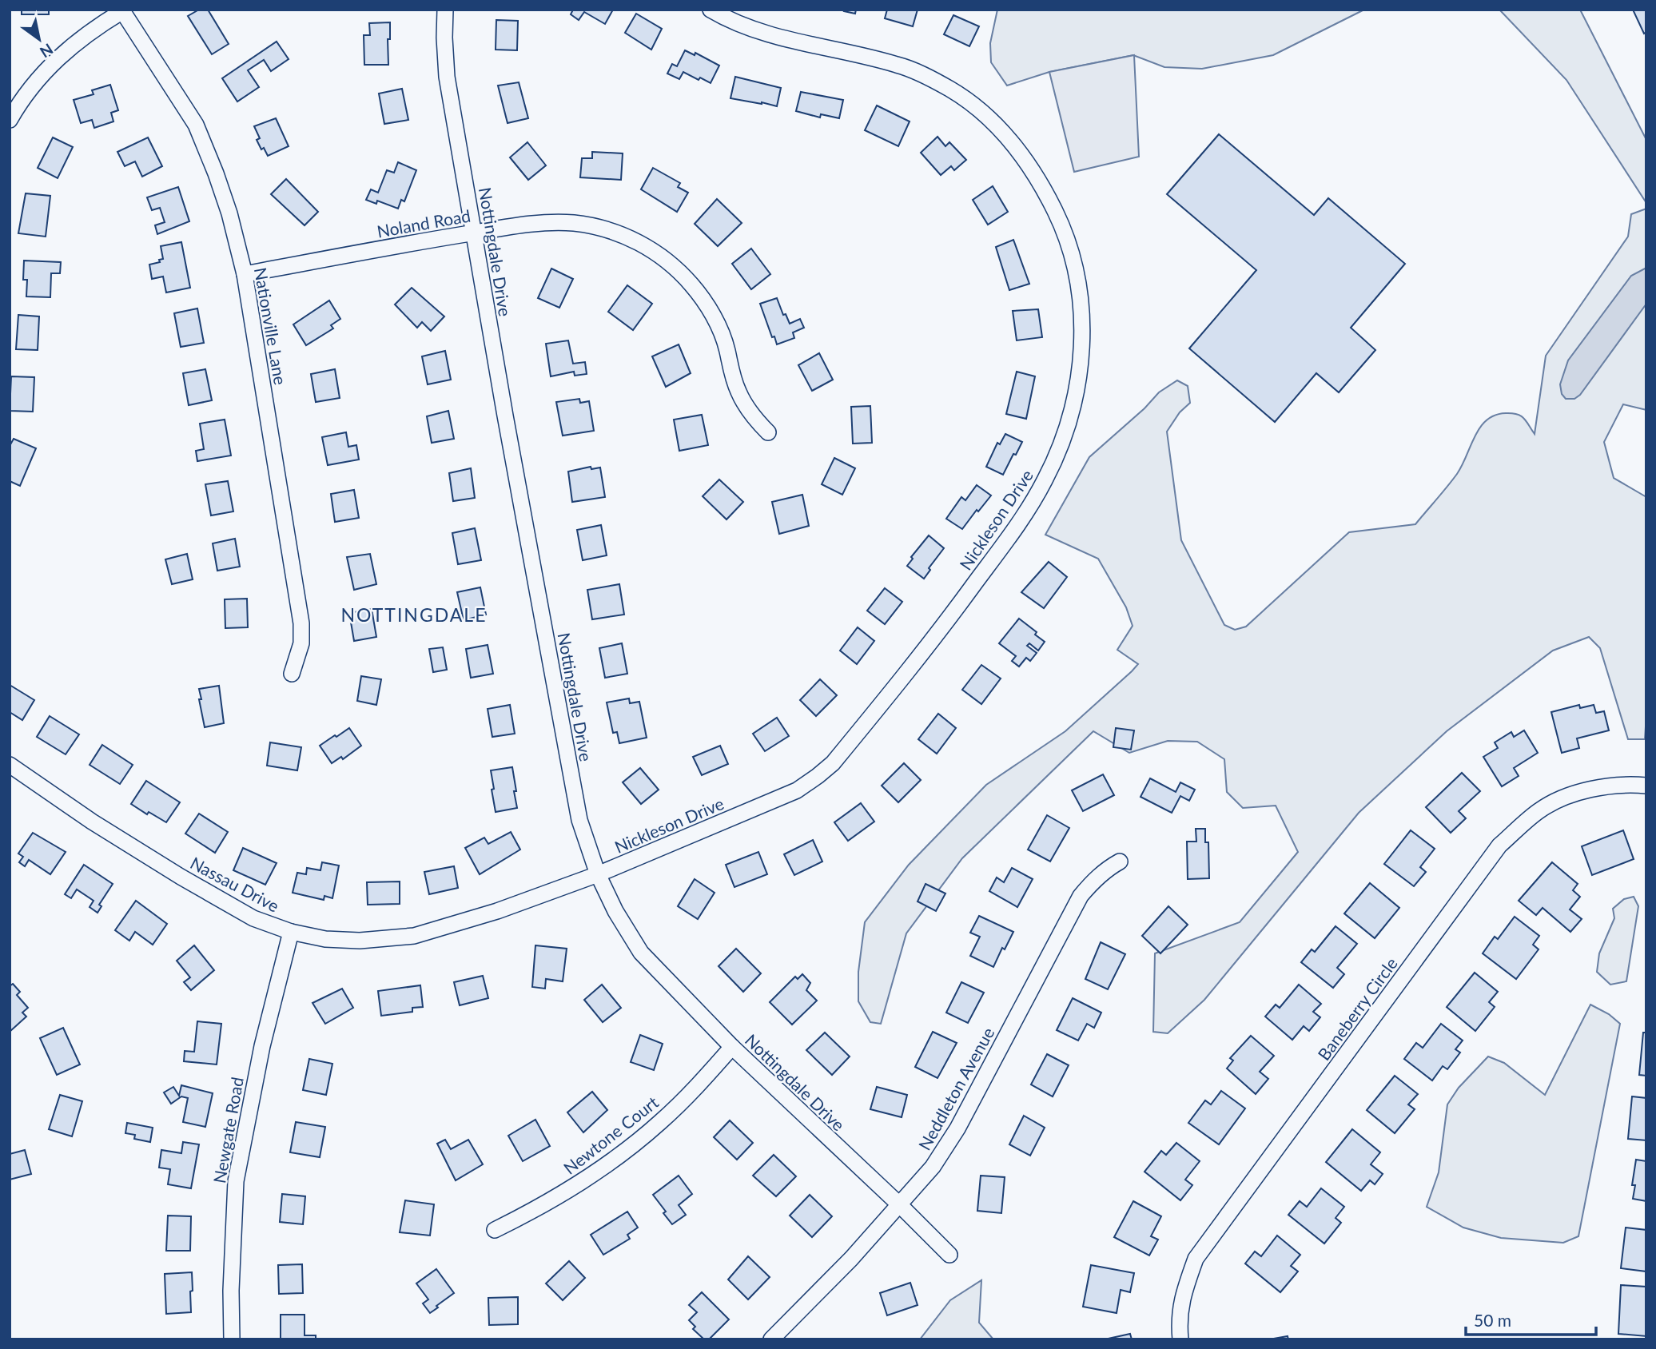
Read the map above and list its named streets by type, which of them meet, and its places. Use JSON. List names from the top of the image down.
{
  "streets": {
    "street": [
      "Noland Road",
      "Nottingdale Drive",
      "Nationville Lane",
      "Nickleson Drive",
      "Nassau Drive",
      "Baneberry Circle",
      "Neddleton Avenue",
      "Newgate Road",
      "Newtone Court"
    ]
  },
  "crossings": [
    ["Noland Road", "Nottingdale Drive"],
    ["Noland Road", "Nationville Lane"],
    ["Nottingdale Drive", "Nickleson Drive"],
    ["Nottingdale Drive", "Nassau Drive"],
    ["Nottingdale Drive", "Neddleton Avenue"],
    ["Nottingdale Drive", "Newtone Court"],
    ["Nickleson Drive", "Nassau Drive"],
    ["Nassau Drive", "Newgate Road"]
  ],
  "districts": ["NOTTINGDALE"],
  "scale_bar": "50 m",
  "north": "bottom right"
}
